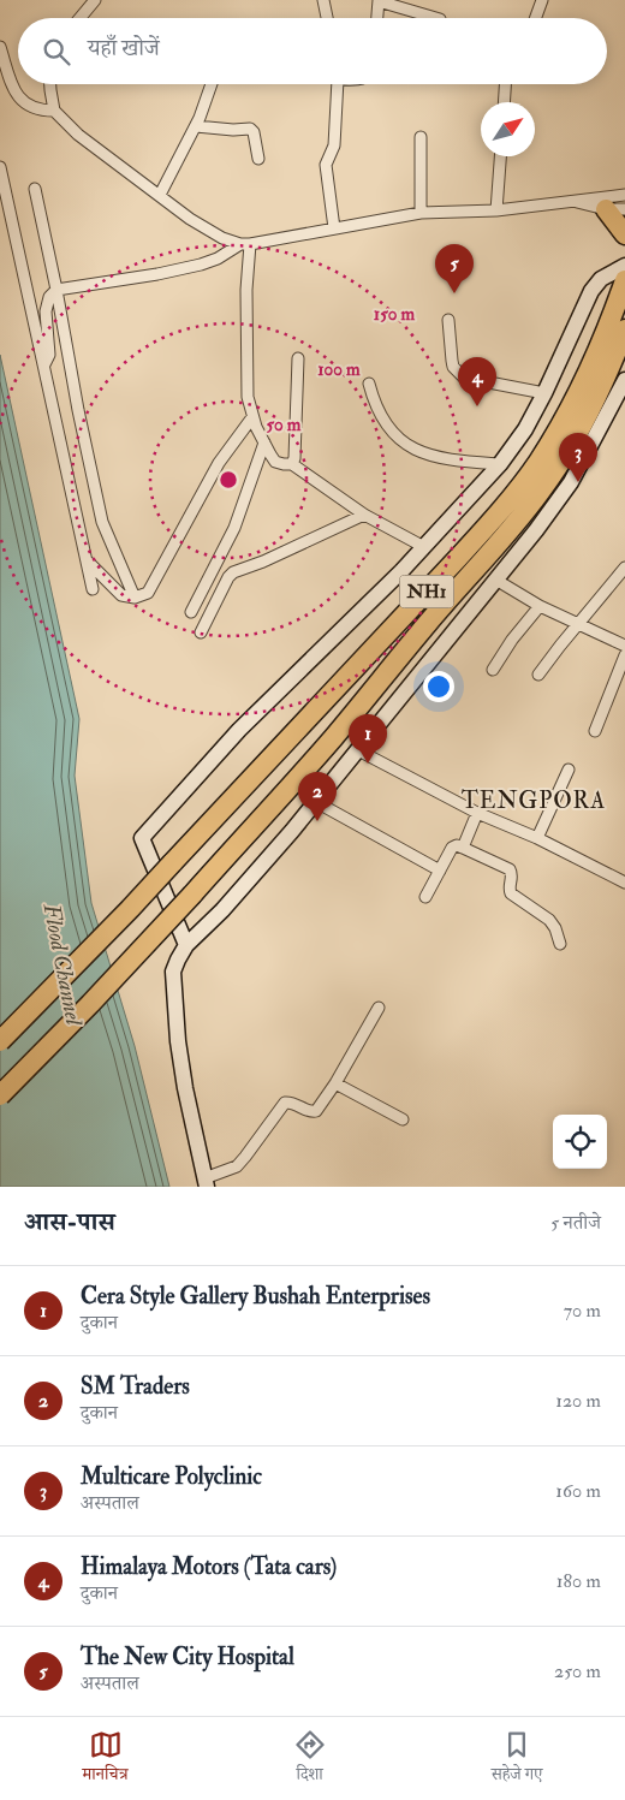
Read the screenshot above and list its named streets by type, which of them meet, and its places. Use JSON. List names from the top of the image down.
{
  "streets": {
    "highway": ["NH1"]
  },
  "districts": ["TENGPORA"],
  "water": ["Flood Channel"],
  "north": "top right",
  "page": {
    "search": "यहाँ खोजें",
    "pins": [
      "5",
      "4",
      "3",
      "1",
      "2"
    ],
    "heading": ["आस-पास", "5 नतीजे"],
    "list": [
      {
        "mark": "1",
        "name": "Cera Style Gallery Bushah Enterprises",
        "note": "दुकान",
        "value": "70 m"
      },
      {
        "mark": "2",
        "name": "SM Traders",
        "note": "दुकान",
        "value": "120 m"
      },
      {
        "mark": "3",
        "name": "Multicare Polyclinic",
        "note": "अस्पताल",
        "value": "160 m"
      },
      {
        "mark": "4",
        "name": "Himalaya Motors (Tata cars)",
        "note": "दुकान",
        "value": "180 m"
      },
      {
        "mark": "5",
        "name": "The New City Hospital",
        "note": "अस्पताल",
        "value": "250 m"
      }
    ],
    "nav": ["मानचित्र", "दिशा", "सहेजे गए"]
  },
  "rings": ["150 m", "100 m", "50 m"]
}
